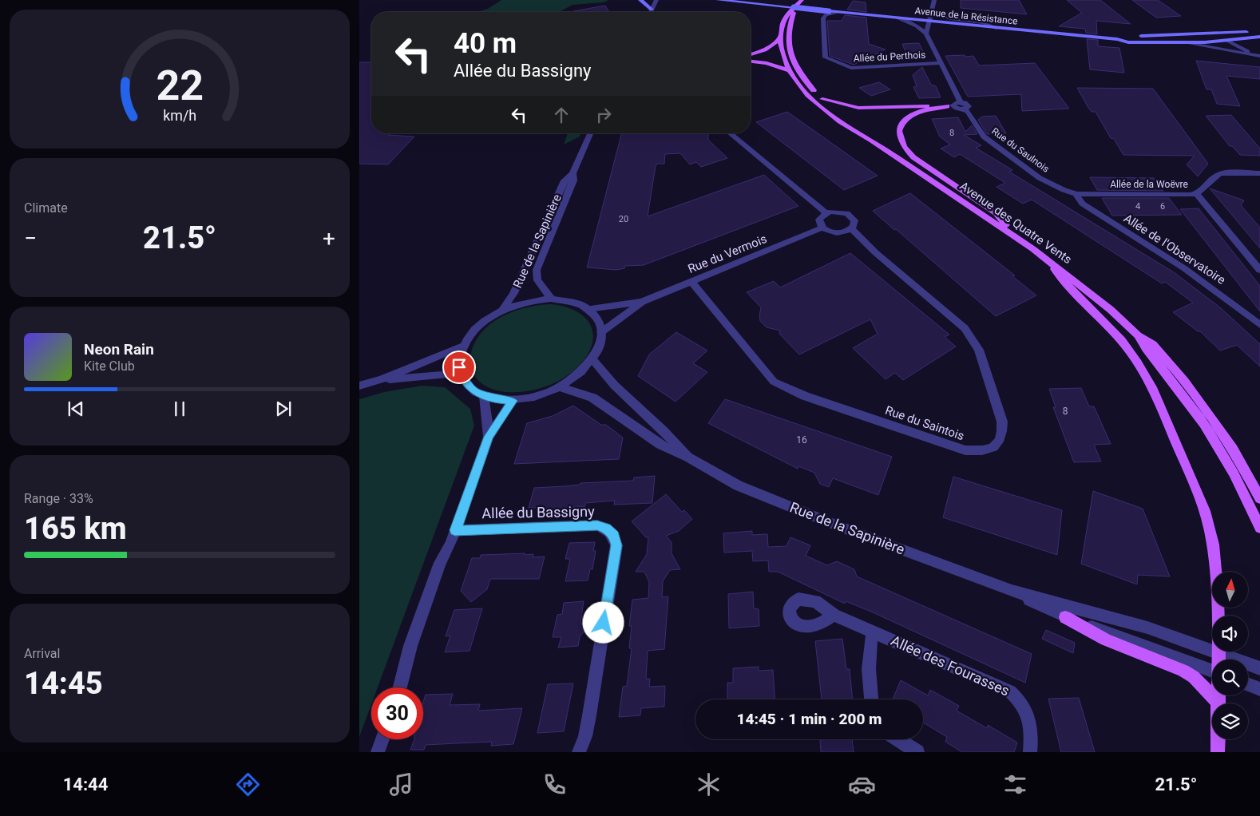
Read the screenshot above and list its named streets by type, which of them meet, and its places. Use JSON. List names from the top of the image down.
{
  "streets": {
    "main road": ["Avenue de la Résistance", "Avenue des Quatre Vents"],
    "street": [
      "Allée du Perthois",
      "Rue du Saulnois",
      "Allée de la Woëvre",
      "Rue de la Sapinière",
      "Allée de l'Observatoire",
      "Rue du Vermois",
      "Rue du Saintois",
      "Allée du Bassigny",
      "Allée des Fourasses"
    ]
  },
  "crossings": [
    ["Avenue de la Résistance", "Allée du Perthois"],
    ["Rue du Saulnois", "Allée de la Woëvre"],
    ["Rue du Saulnois", "Allée de l'Observatoire"],
    ["Allée de la Woëvre", "Allée de l'Observatoire"],
    ["Rue de la Sapinière", "Rue du Vermois"],
    ["Rue du Vermois", "Rue du Saintois"]
  ],
  "house_numbers": [
    "8",
    "4",
    "6",
    "20",
    "8",
    "16"
  ],
  "north": "top",
  "page": {
    "turn": ["40 m", "Allée du Bassigny"],
    "tile": [
      "Climate",
      ["Range · 33%", "165 km"],
      ["Arrival", "14:45"]
    ],
    "heat": ["−", "21.5°", "+"],
    "song": ["Neon Rain", "Kite Club"],
    "limit": "30",
    "trip": "14:45 · 1 min · 200 m",
    "tabs": ["14:44", "21.5°"],
    "gauge": ["22", "km/h"]
  }
}
